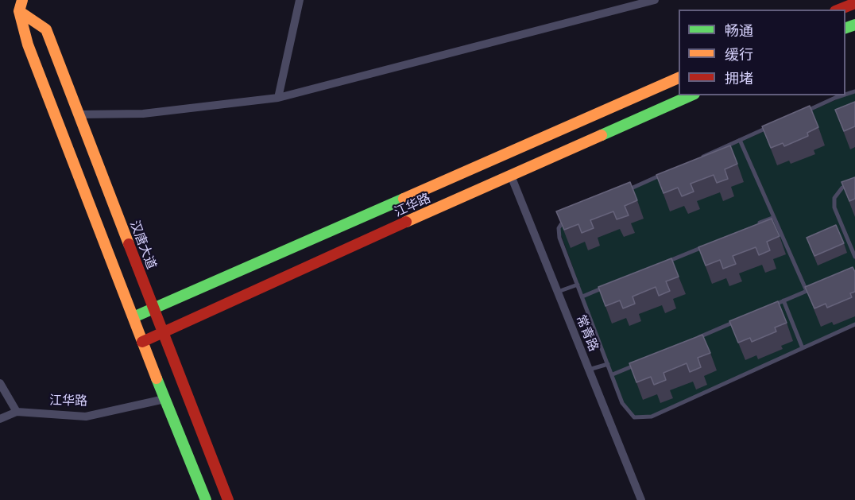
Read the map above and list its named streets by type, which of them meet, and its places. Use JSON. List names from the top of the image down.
{
  "streets": {
    "main road": ["江华路", "汉唐大道"],
    "street": ["常青路"]
  },
  "crossings": [
    ["江华路", "汉唐大道"],
    ["江华路", "常青路"]
  ],
  "legend": ["畅通", "缓行", "拥堵"]
}
